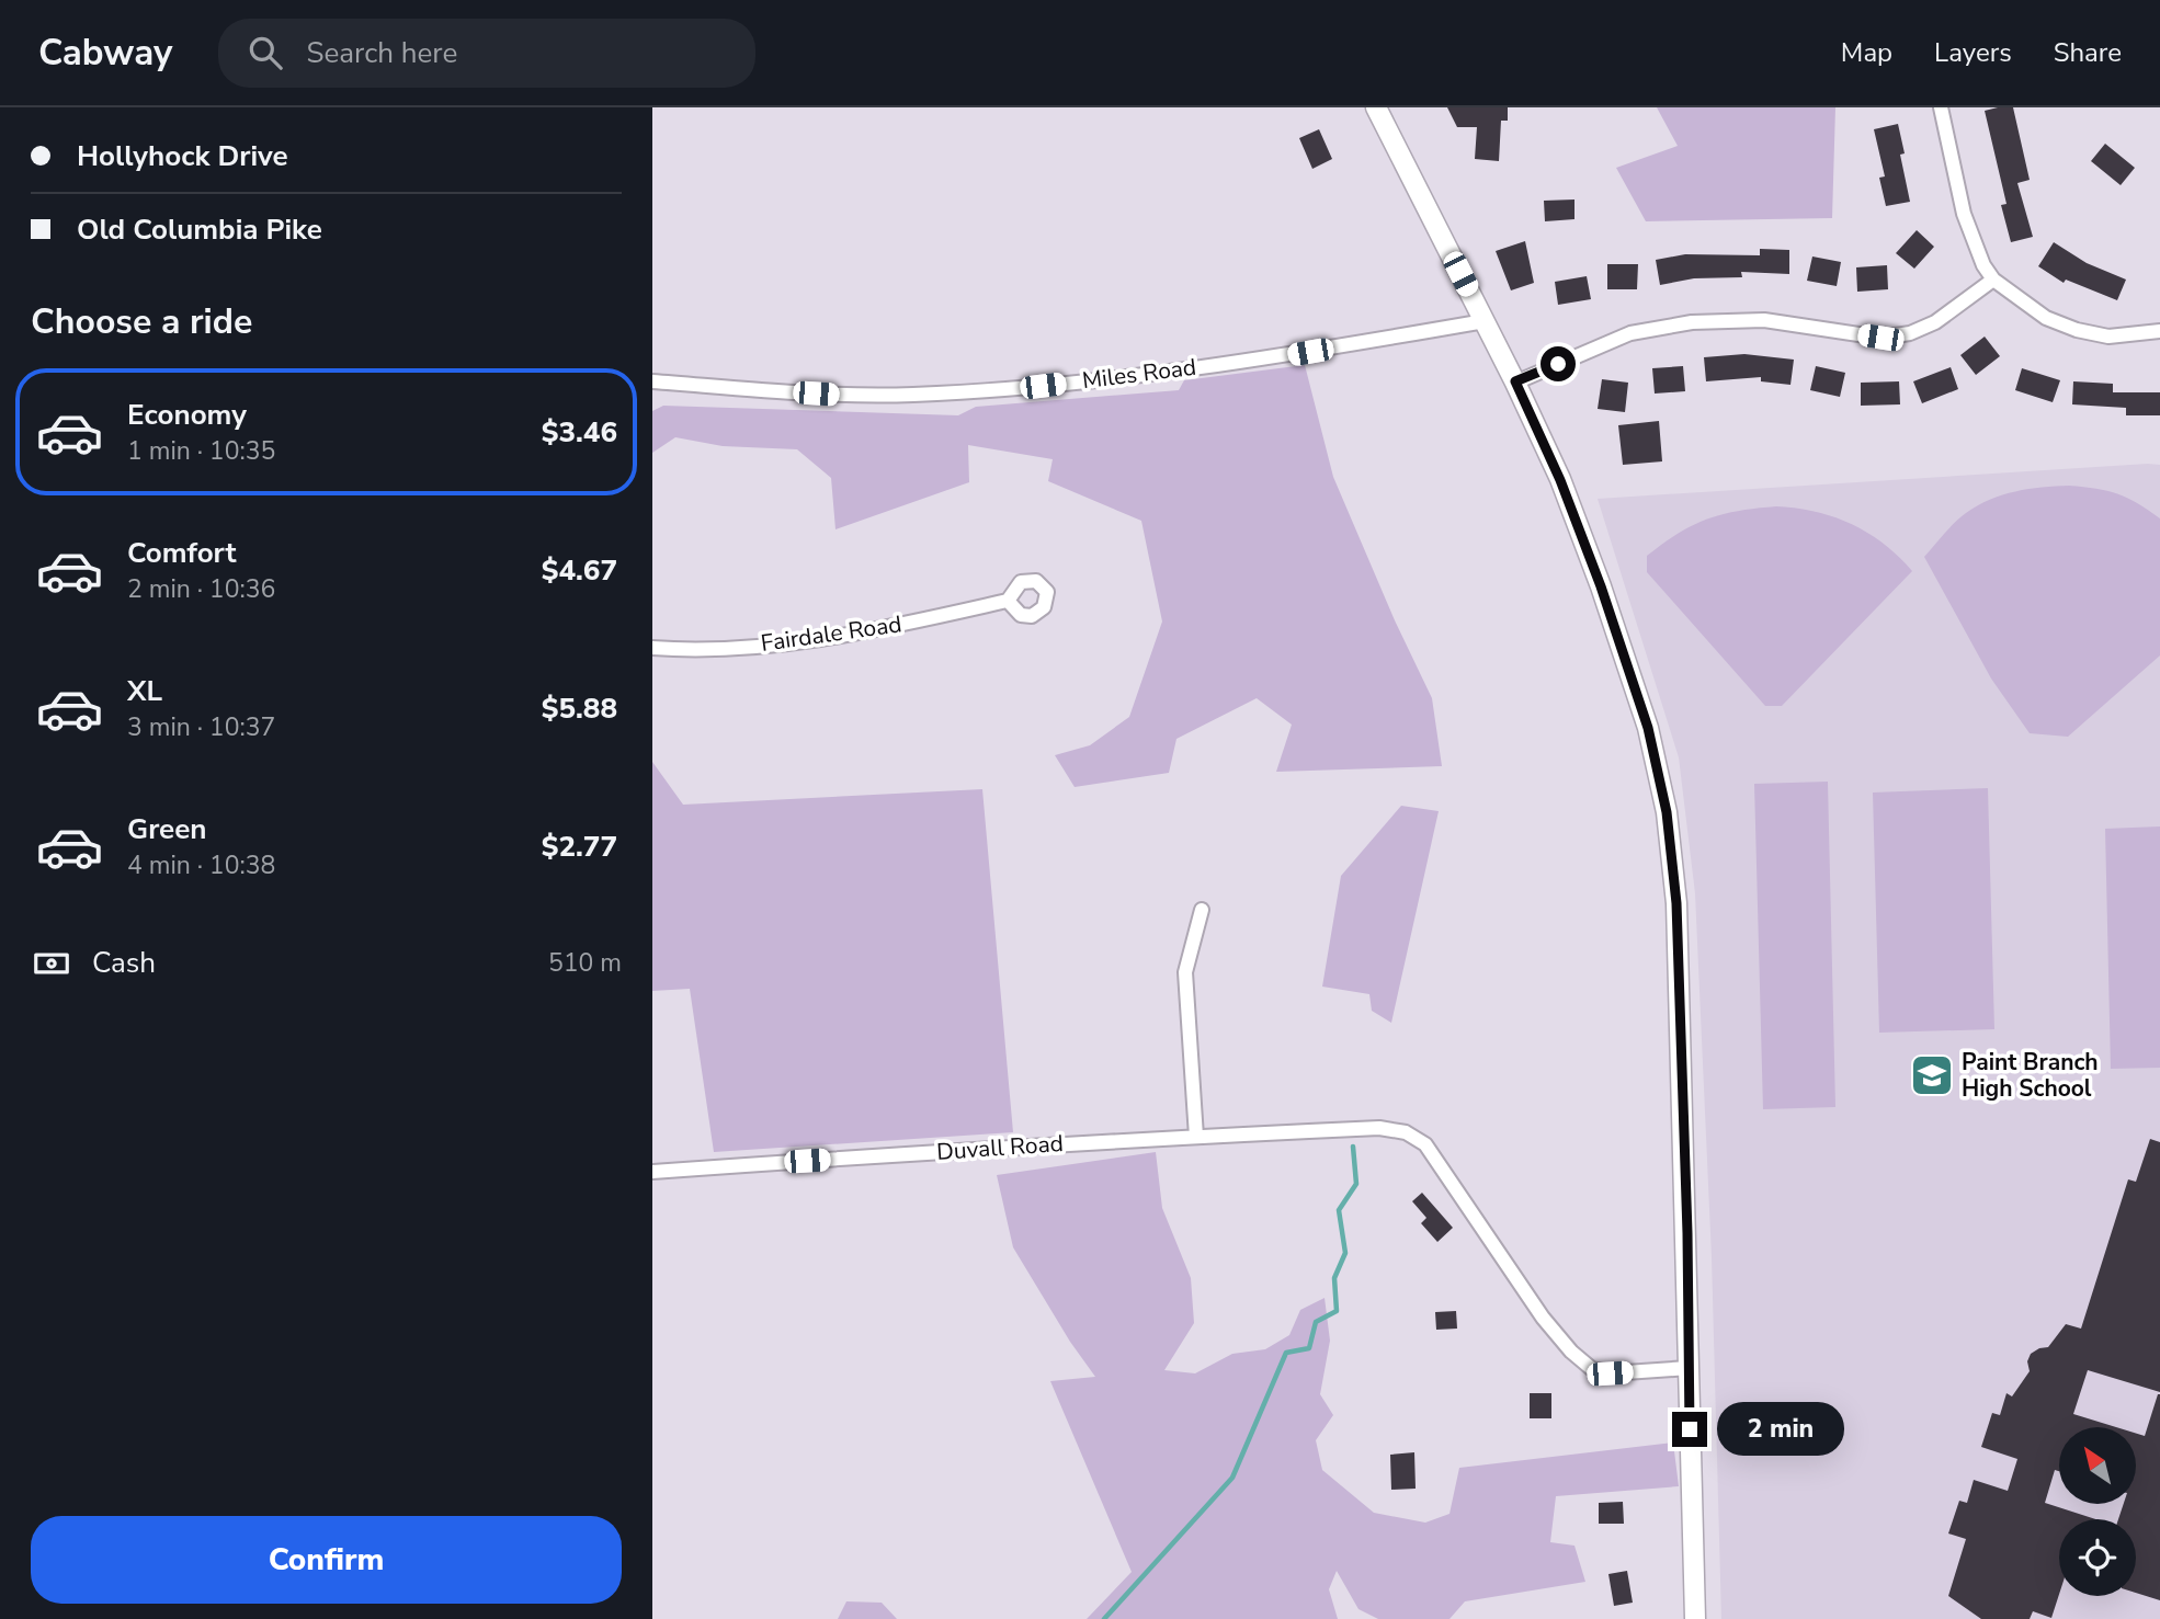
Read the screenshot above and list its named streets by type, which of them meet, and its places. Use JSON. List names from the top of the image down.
{
  "streets": {
    "street": ["Miles Road", "Fairdale Road", "Duvall Road"]
  },
  "places": {
    "school or university": ["Paint Branch High School"]
  },
  "north": "top left",
  "page": {
    "header": "Cabway",
    "search": "Search here",
    "nav": ["Map", "Layers", "Share"],
    "banner": ["Hollyhock Drive", "Old Columbia Pike"],
    "heading": "Choose a ride",
    "list": [
      {
        "name": "Economy",
        "note": "1 min · 10:35",
        "value": "$3.46"
      },
      {
        "name": "Comfort",
        "note": "2 min · 10:36",
        "value": "$4.67"
      },
      {
        "name": "XL",
        "note": "3 min · 10:37",
        "value": "$5.88"
      },
      {
        "name": "Green",
        "note": "4 min · 10:38",
        "value": "$2.77"
      }
    ],
    "pay": ["Cash", "510 m"],
    "bubble": "2 min",
    "buttons": "Confirm"
  }
}
